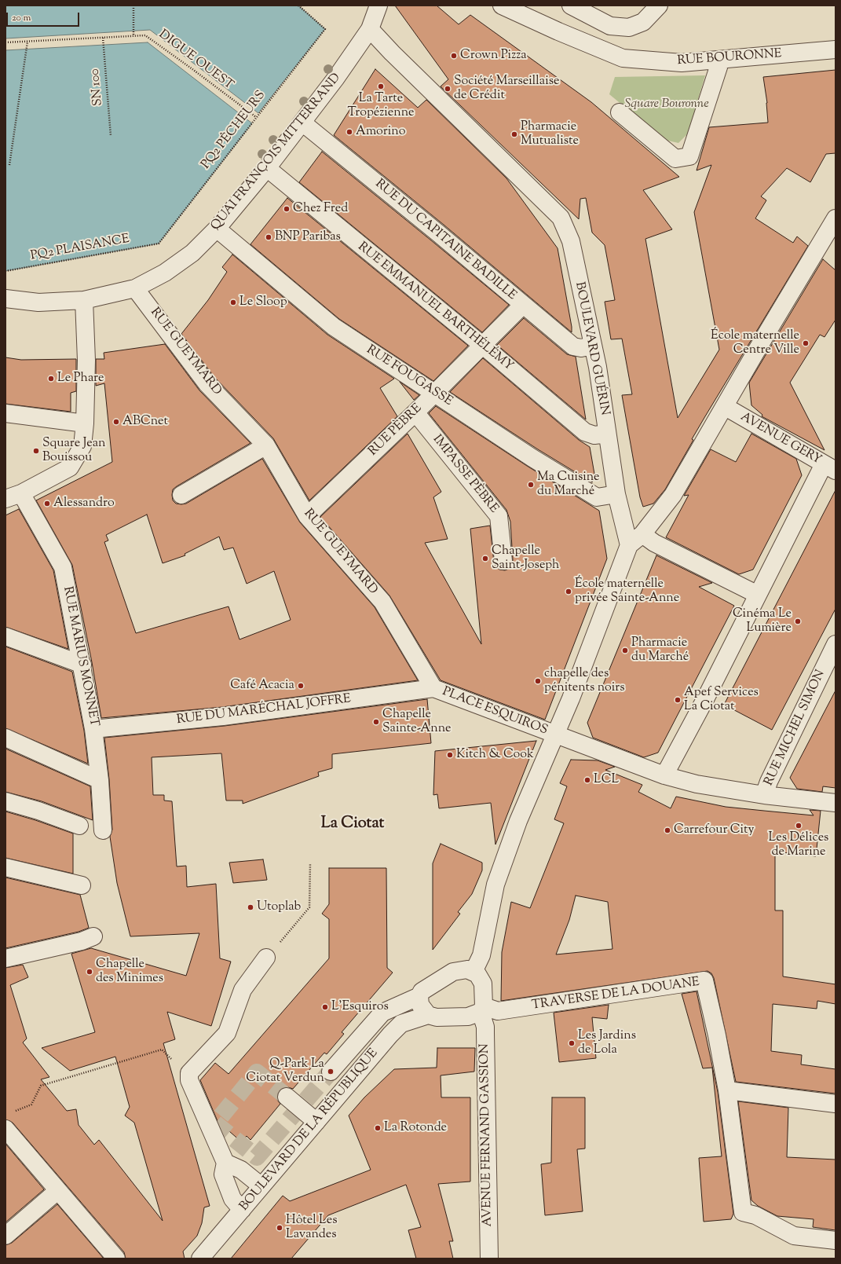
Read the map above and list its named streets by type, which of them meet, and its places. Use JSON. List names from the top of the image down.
{
  "streets": {
    "street": [
      "RUE BOURONNE",
      "QUAI FRANÇOIS MITTERRAND",
      "RUE DU CAPITAINE BADILLE",
      "RUE EMMANUEL BARTHÉLÉMY",
      "BOULEVARD GUÉRIN",
      "RUE GUEYMARD",
      "RUE FOUGASSE",
      "RUE PÈBRE",
      "AVENUE GERY",
      "IMPASSE PÈBRE",
      "RUE MARIUS MONNET",
      "RUE DU MARÉCHAL JOFFRE",
      "PLACE ESQUIROS",
      "RUE MICHEL SIMON",
      "TRAVERSE DE LA DOUANE",
      "BOULEVARD DE LA RÉPUBLIQUE",
      "AVENUE FERNAND GASSION"
    ],
    "path": [
      "DIGUE OUEST",
      "SN 100",
      "PQ2 PÊCHEURS",
      "PQ2 PLAISANCE"
    ]
  },
  "crossings": [
    ["DIGUE OUEST", "SN 100"],
    ["DIGUE OUEST", "PQ2 PÊCHEURS"],
    ["PQ2 PÊCHEURS", "PQ2 PLAISANCE"],
    ["QUAI FRANÇOIS MITTERRAND", "RUE DU CAPITAINE BADILLE"],
    ["QUAI FRANÇOIS MITTERRAND", "RUE EMMANUEL BARTHÉLÉMY"],
    ["QUAI FRANÇOIS MITTERRAND", "BOULEVARD GUÉRIN"],
    ["QUAI FRANÇOIS MITTERRAND", "RUE GUEYMARD"],
    ["QUAI FRANÇOIS MITTERRAND", "RUE FOUGASSE"],
    ["RUE DU CAPITAINE BADILLE", "BOULEVARD GUÉRIN"],
    ["RUE DU CAPITAINE BADILLE", "RUE PÈBRE"],
    ["RUE EMMANUEL BARTHÉLÉMY", "BOULEVARD GUÉRIN"],
    ["RUE EMMANUEL BARTHÉLÉMY", "RUE PÈBRE"],
    ["BOULEVARD GUÉRIN", "RUE FOUGASSE"],
    ["RUE GUEYMARD", "RUE PÈBRE"],
    ["RUE GUEYMARD", "RUE DU MARÉCHAL JOFFRE"],
    ["RUE GUEYMARD", "PLACE ESQUIROS"],
    ["RUE FOUGASSE", "RUE PÈBRE"],
    ["RUE PÈBRE", "IMPASSE PÈBRE"],
    ["RUE MARIUS MONNET", "RUE DU MARÉCHAL JOFFRE"],
    ["RUE DU MARÉCHAL JOFFRE", "PLACE ESQUIROS"],
    ["PLACE ESQUIROS", "RUE MICHEL SIMON"],
    ["TRAVERSE DE LA DOUANE", "BOULEVARD DE LA RÉPUBLIQUE"],
    ["TRAVERSE DE LA DOUANE", "AVENUE FERNAND GASSION"],
    ["BOULEVARD DE LA RÉPUBLIQUE", "AVENUE FERNAND GASSION"]
  ],
  "districts": ["La Ciotat"],
  "parks": ["Square Bouronne"],
  "places": [
    "Crown Pizza",
    "La Tarte Tropézienne",
    "Société Marseillaise de Crédit",
    "Amorino",
    "Pharmacie Mutualiste",
    "Chez Fred",
    "BNP Paribas",
    "Le Sloop",
    "École maternelle Centre Ville",
    "Le Phare",
    "ABCnet",
    "Square Jean Bouissou",
    "Ma Cuisine du Marché",
    "Alessandro",
    "Chapelle Saint-Joseph",
    "École maternelle privée Sainte-Anne",
    "Cinéma Le Lumière",
    "Pharmacie du Marché",
    "chapelle des pénitents noirs",
    "Café Acacia",
    "Apef Services La Ciotat",
    "Chapelle Sainte-Anne",
    "Kitch & Cook",
    "LCL",
    "Les Délices de Marine",
    "Carrefour City",
    "Utoplab",
    "Chapelle des Minimes",
    "L'Esquiros",
    "Les Jardins de Lola",
    "Q-Park La Ciotat Verdun",
    "La Rotonde",
    "Hôtel Les Lavandes"
  ],
  "scale_bar": "20 m"
}
